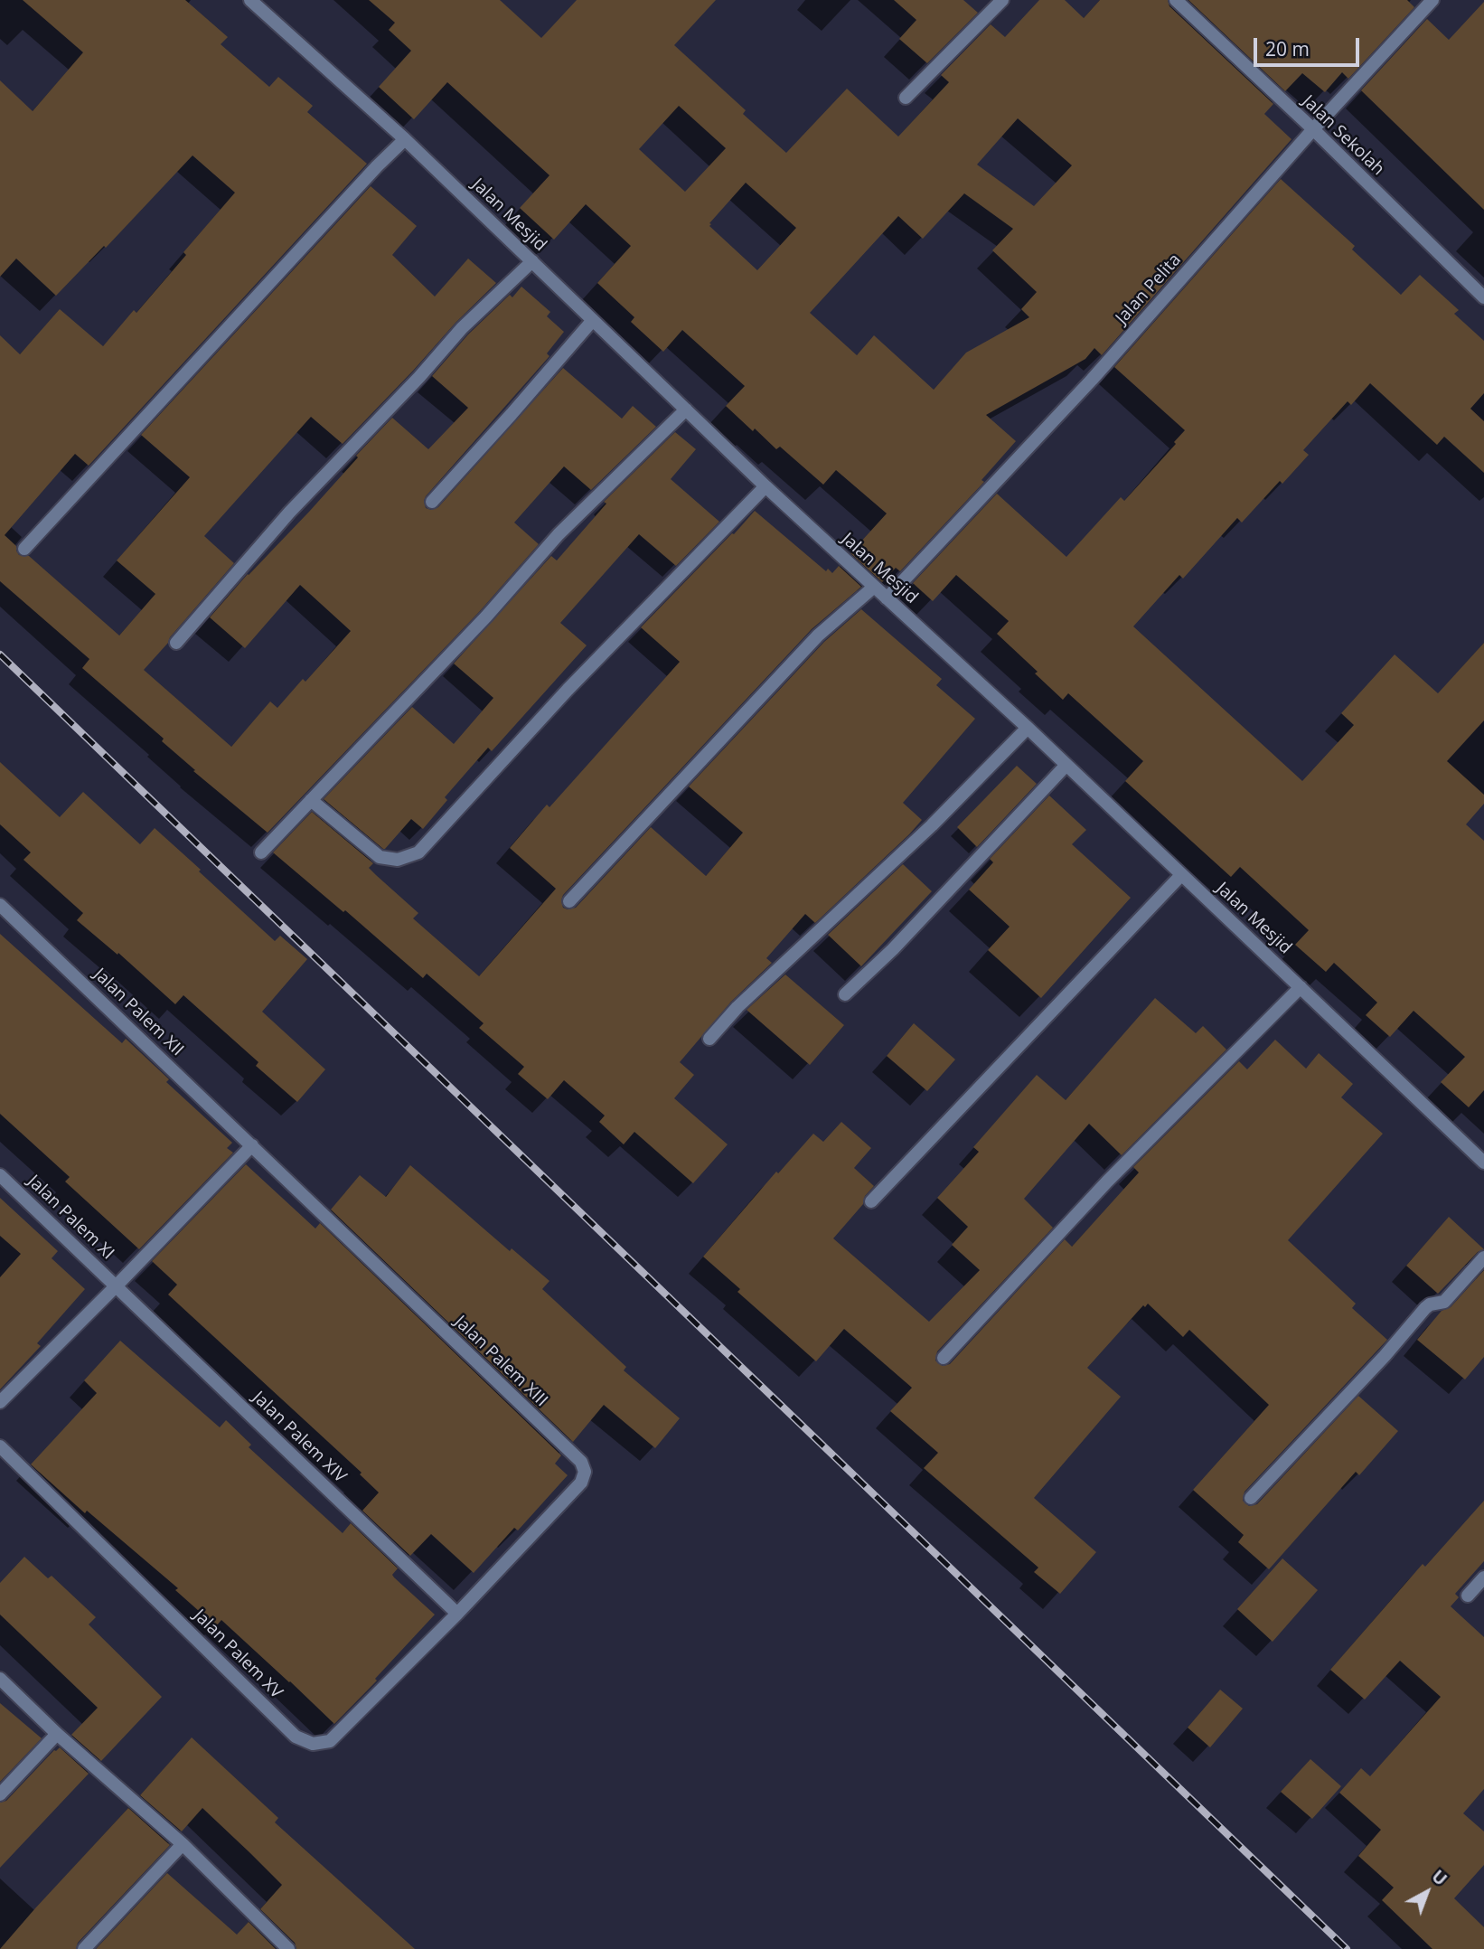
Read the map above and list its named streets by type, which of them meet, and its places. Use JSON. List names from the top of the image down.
{
  "streets": {
    "street": [
      "Jalan Sekolah",
      "Jalan Mesjid",
      "Jalan Pelita",
      "Jalan Palem XII",
      "Jalan Palem XI",
      "Jalan Palem XIII",
      "Jalan Palem XIV",
      "Jalan Palem XV"
    ]
  },
  "crossings": [
    ["Jalan Sekolah", "Jalan Pelita"],
    ["Jalan Mesjid", "Jalan Pelita"],
    ["Jalan Palem XII", "Jalan Palem XIII"],
    ["Jalan Palem XI", "Jalan Palem XIV"],
    ["Jalan Palem XIII", "Jalan Palem XIV"],
    ["Jalan Palem XIII", "Jalan Palem XV"],
    ["Jalan Palem XIV", "Jalan Palem XV"]
  ],
  "scale_bar": "20 m",
  "north": "top right"
}
